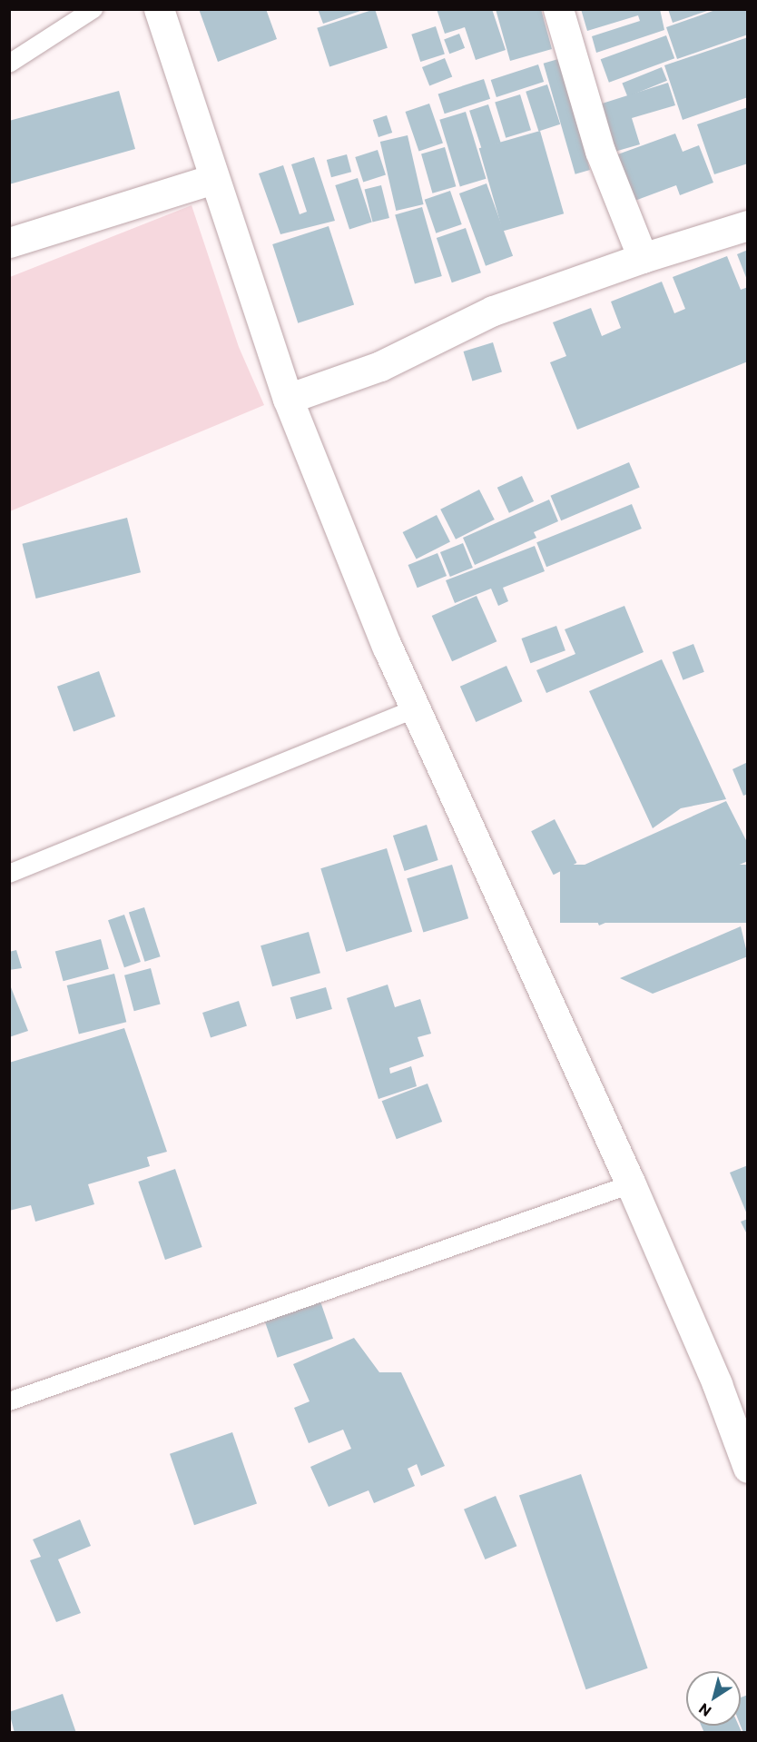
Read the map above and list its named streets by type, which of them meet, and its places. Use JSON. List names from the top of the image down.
{
  "north": "bottom left"
}
